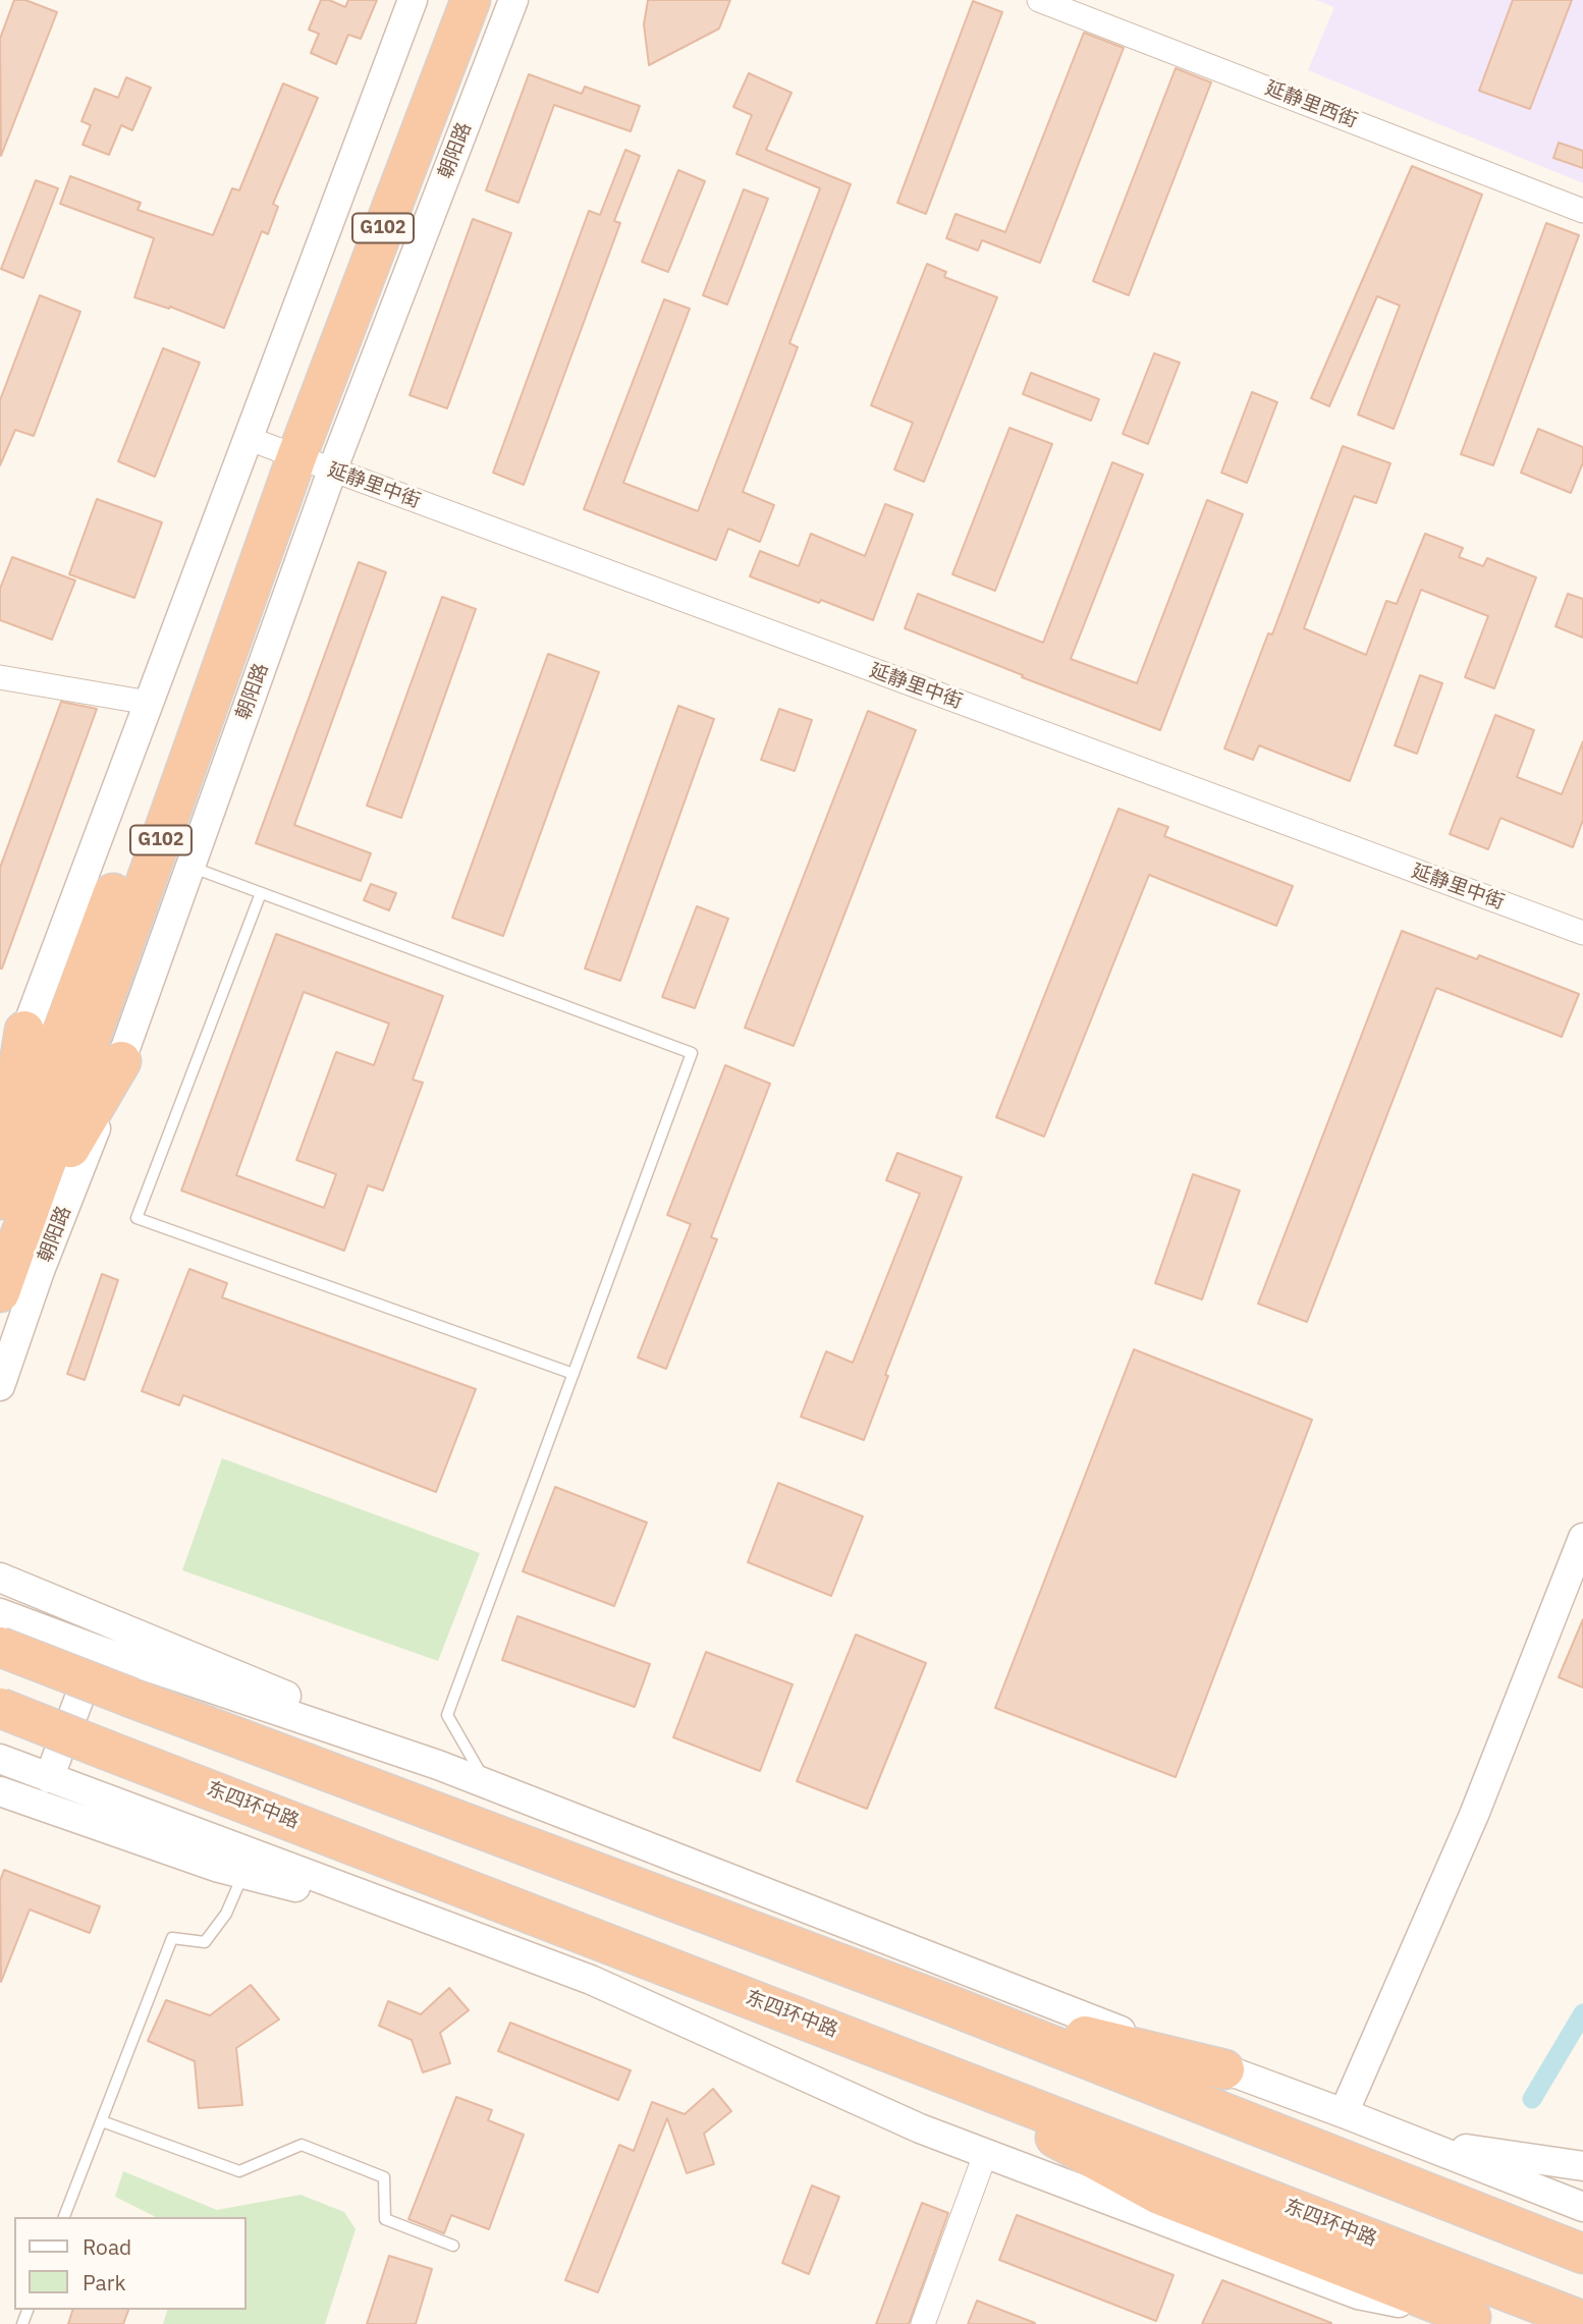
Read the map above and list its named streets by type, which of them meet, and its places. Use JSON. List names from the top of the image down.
{
  "streets": {
    "highway": ["朝阳路", "G102", "东四环中路"],
    "street": ["延静里西街", "延静里中街"]
  },
  "crossings": [
    ["朝阳路", "延静里中街"]
  ],
  "legend": ["Road", "Park"]
}
